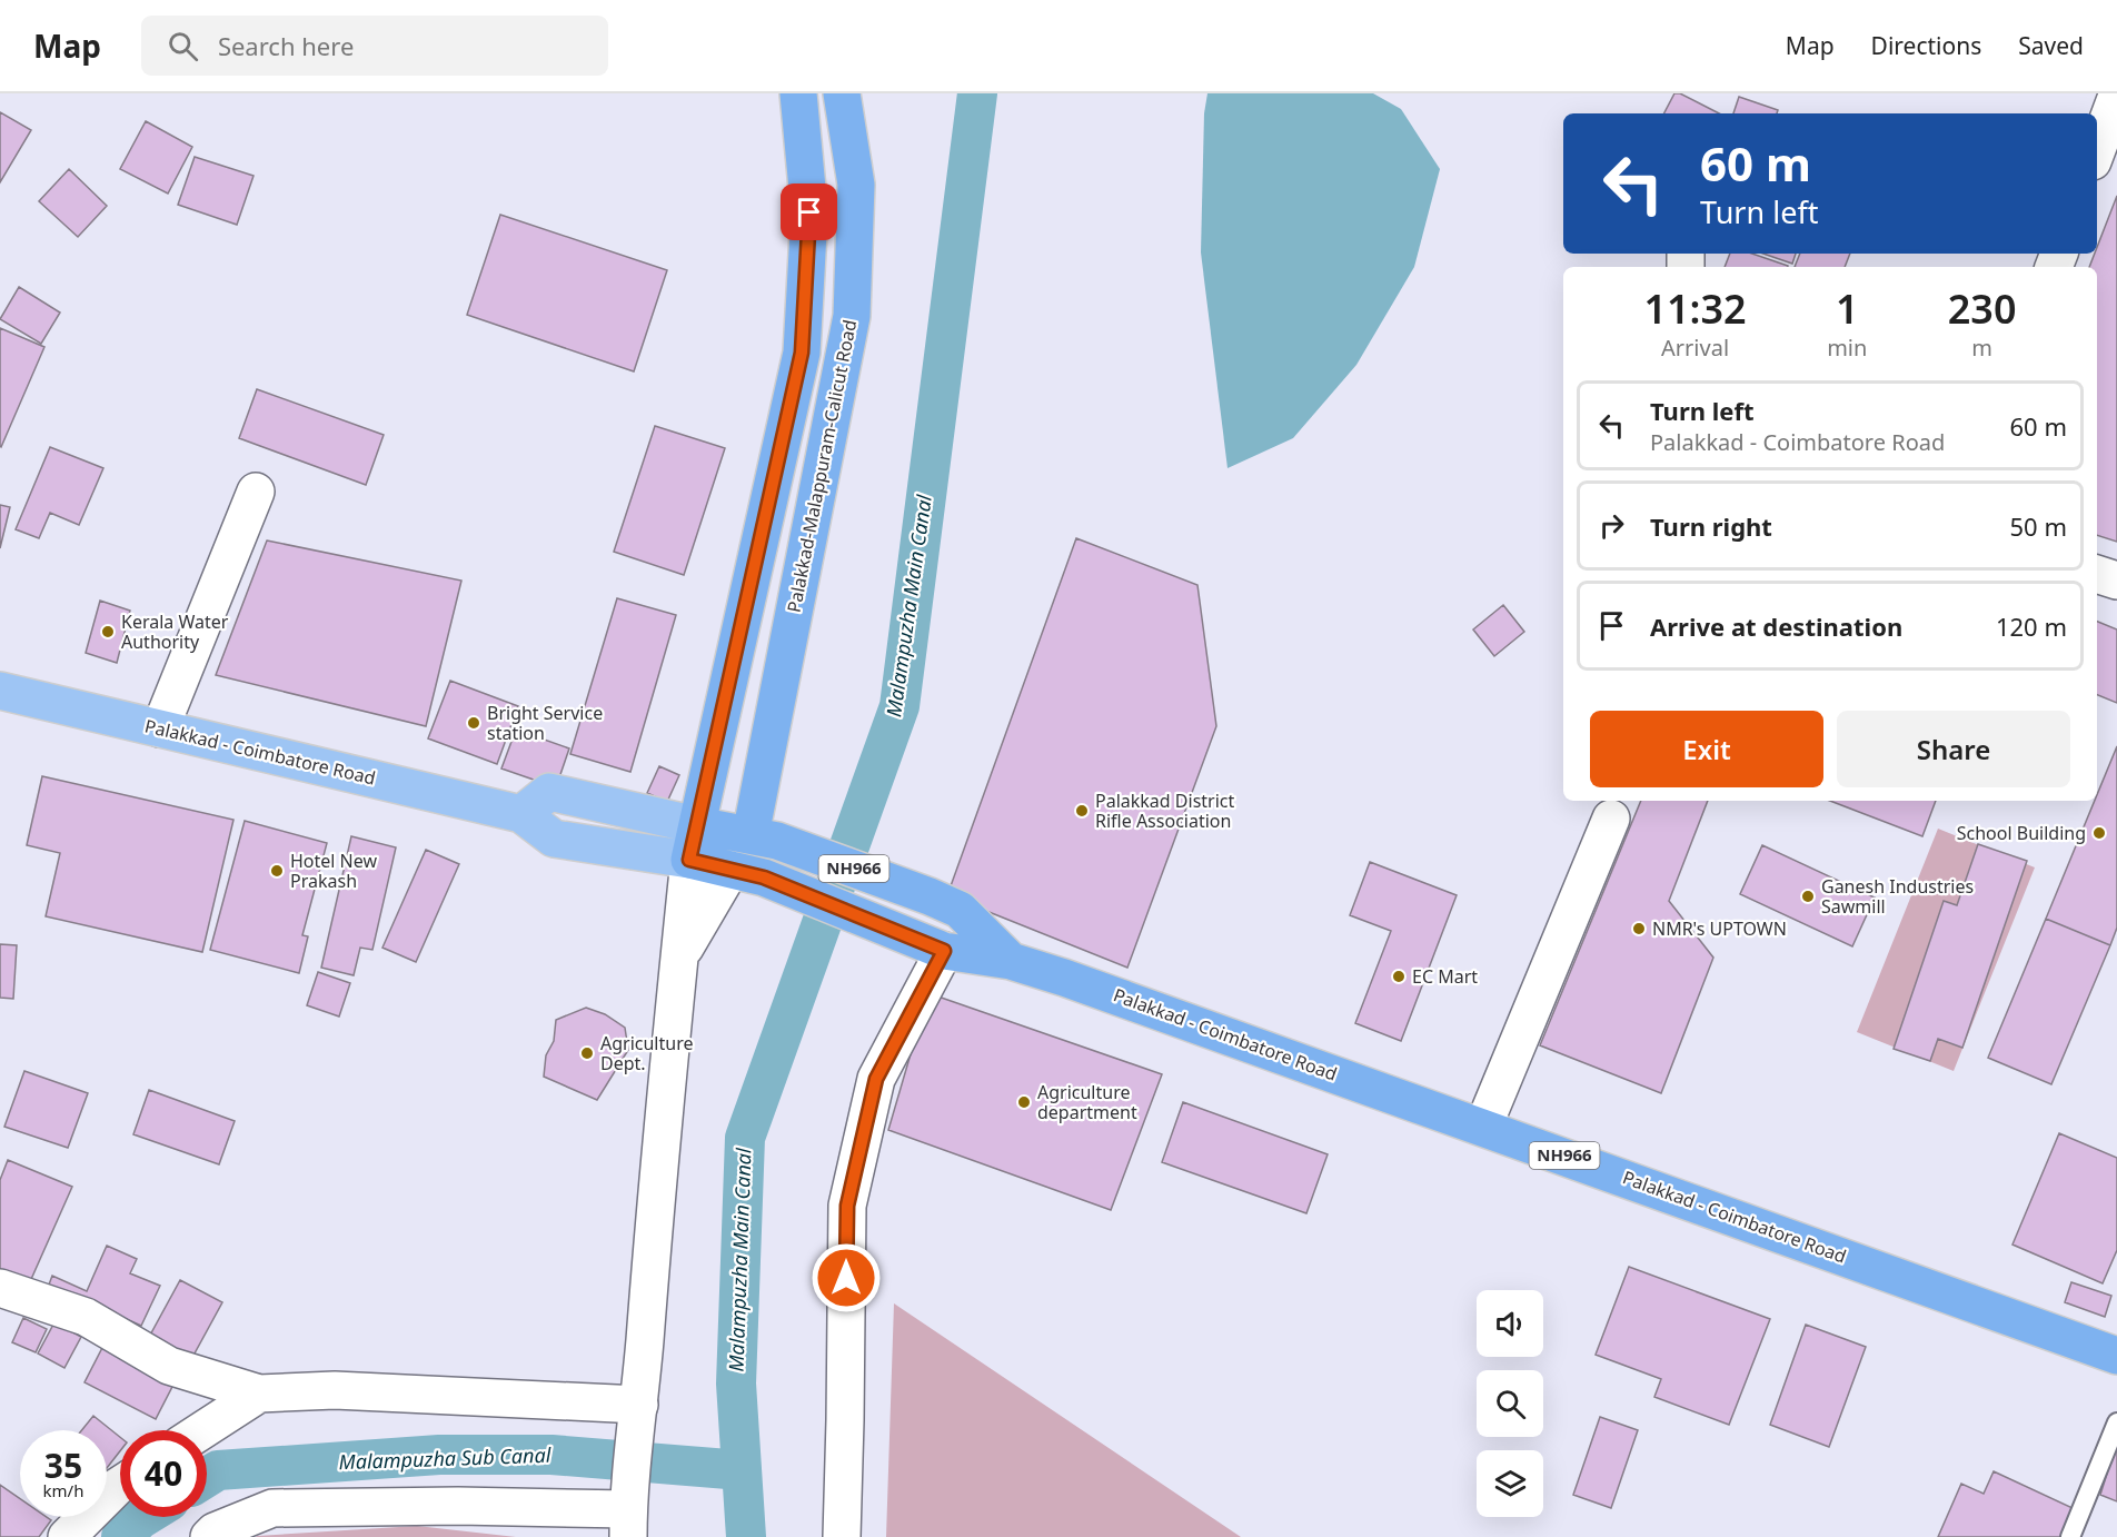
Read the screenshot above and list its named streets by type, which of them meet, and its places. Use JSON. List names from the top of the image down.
{
  "streets": {
    "highway": ["Palakkad-Malappuram-Calicut Road", "Palakkad - Coimbatore Road", "NH966"]
  },
  "crossings": [
    ["Palakkad-Malappuram-Calicut Road", "Palakkad - Coimbatore Road"]
  ],
  "water": ["Malampuzha Main Canal", "Malampuzha Sub Canal"],
  "places": [
    "Kerala Water Authority",
    "Bright Service station",
    "Palakkad District Rifle Association",
    "School Building",
    "Hotel New Prakash",
    "Ganesh Industries Sawmill",
    "NMR's UPTOWN",
    "EC Mart",
    "Agriculture Dept.",
    "Agriculture department"
  ],
  "page": {
    "header": "Map",
    "search": "Search here",
    "nav": ["Map", "Directions", "Saved"],
    "turn": ["60 m", "Turn left"],
    "eta": [
      "11:32",
      "Arrival",
      "1",
      "min",
      "230",
      "m"
    ],
    "list": [
      {
        "name": "Turn left",
        "note": "Palakkad - Coimbatore Road",
        "value": "60 m"
      },
      {
        "name": "Turn right",
        "value": "50 m"
      },
      {
        "name": "Arrive at destination",
        "value": "120 m"
      }
    ],
    "buttons": ["Exit", "Share"],
    "speed": "35 km/h",
    "limit": "40"
  }
}
